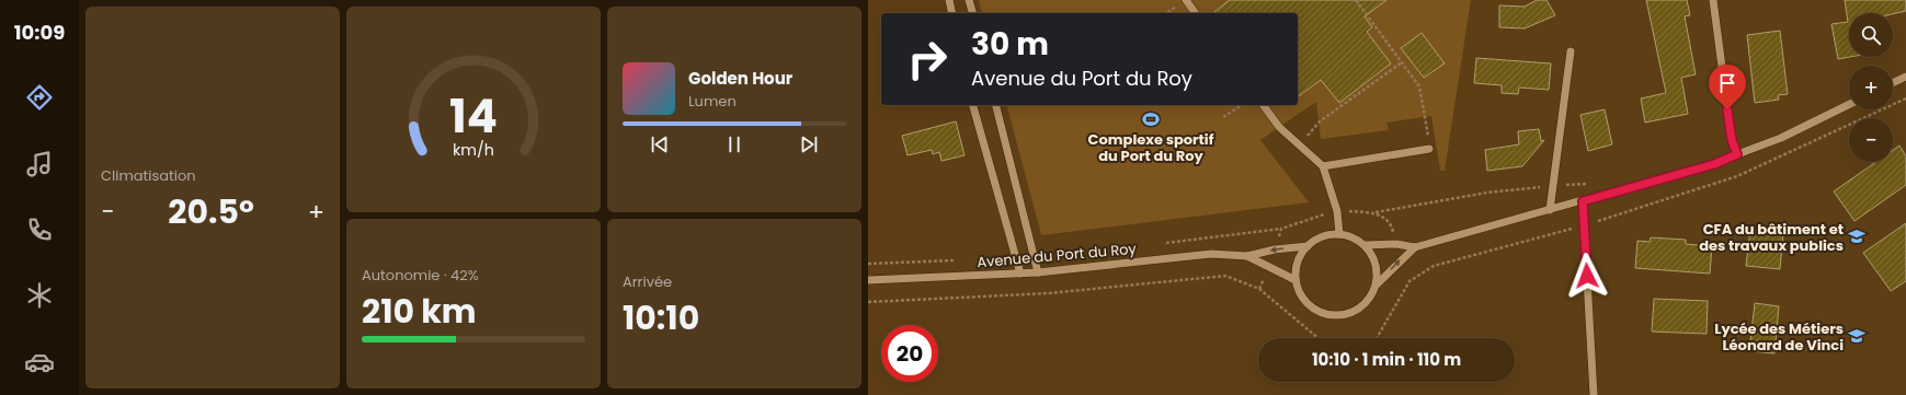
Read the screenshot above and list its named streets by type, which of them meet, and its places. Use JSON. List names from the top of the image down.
{
  "streets": {
    "street": ["Avenue du Port du Roy"]
  },
  "places": {
    "sports": ["Complexe sportif du Port du Roy"],
    "school or university": ["CFA du bâtiment et des travaux publics", "Lycée des Métiers Léonard de Vinci"]
  },
  "page": {
    "tabs": "10:09",
    "tile": [
      "Climatisation",
      ["Autonomie · 42%", "210 km"],
      ["Arrivée", "10:10"]
    ],
    "map_buttons": ["+", "−"],
    "turn": ["30 m", "Avenue du Port du Roy"],
    "song": ["Golden Hour", "Lumen"],
    "heat": ["−", "20.5°", "+"],
    "limit": "20",
    "trip": "10:10 · 1 min · 110 m",
    "gauge": ["14", "km/h"]
  }
}
